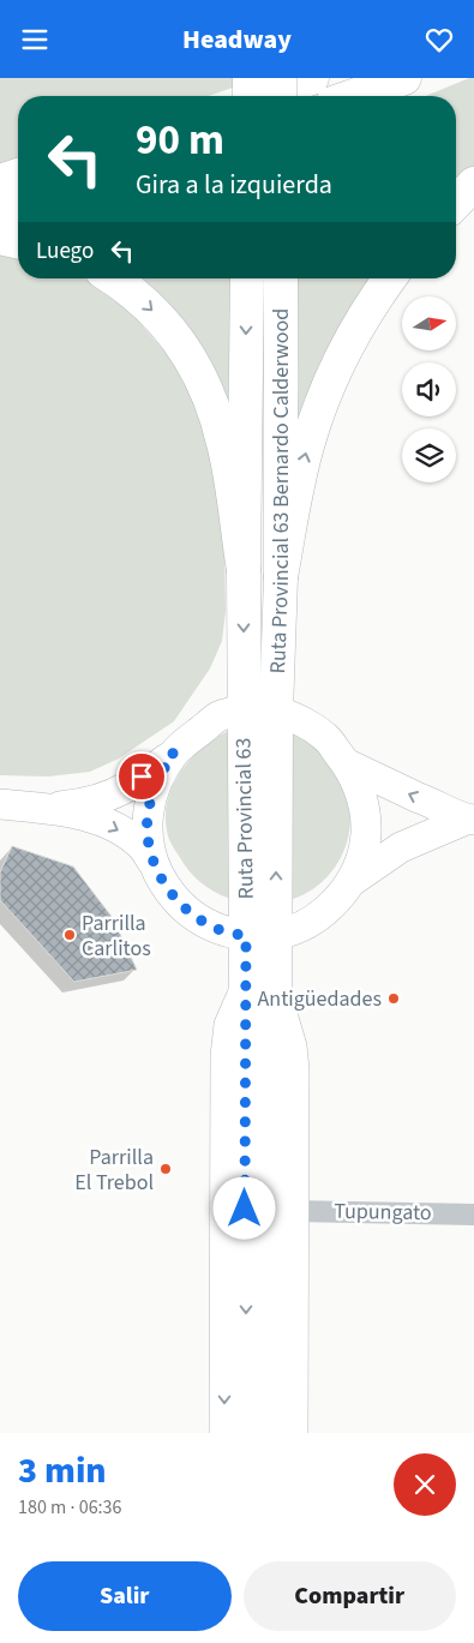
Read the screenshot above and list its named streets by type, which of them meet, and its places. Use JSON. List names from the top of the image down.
{
  "streets": {
    "main road": ["Ruta Provincial 63 Bernardo Calderwood", "Ruta Provincial 63"],
    "street": ["Tupungato"]
  },
  "crossings": [
    ["Ruta Provincial 63 Bernardo Calderwood", "Ruta Provincial 63"]
  ],
  "places": ["Parrilla Carlitos", "Antigüedades", "Parrilla El Trebol"],
  "north": "right",
  "page": {
    "header": "Headway",
    "turn": ["90 m", "Gira a la izquierda"],
    "then": "Luego",
    "heading": ["3 min", "180 m · 06:36"],
    "buttons": ["Salir", "Compartir"]
  }
}
